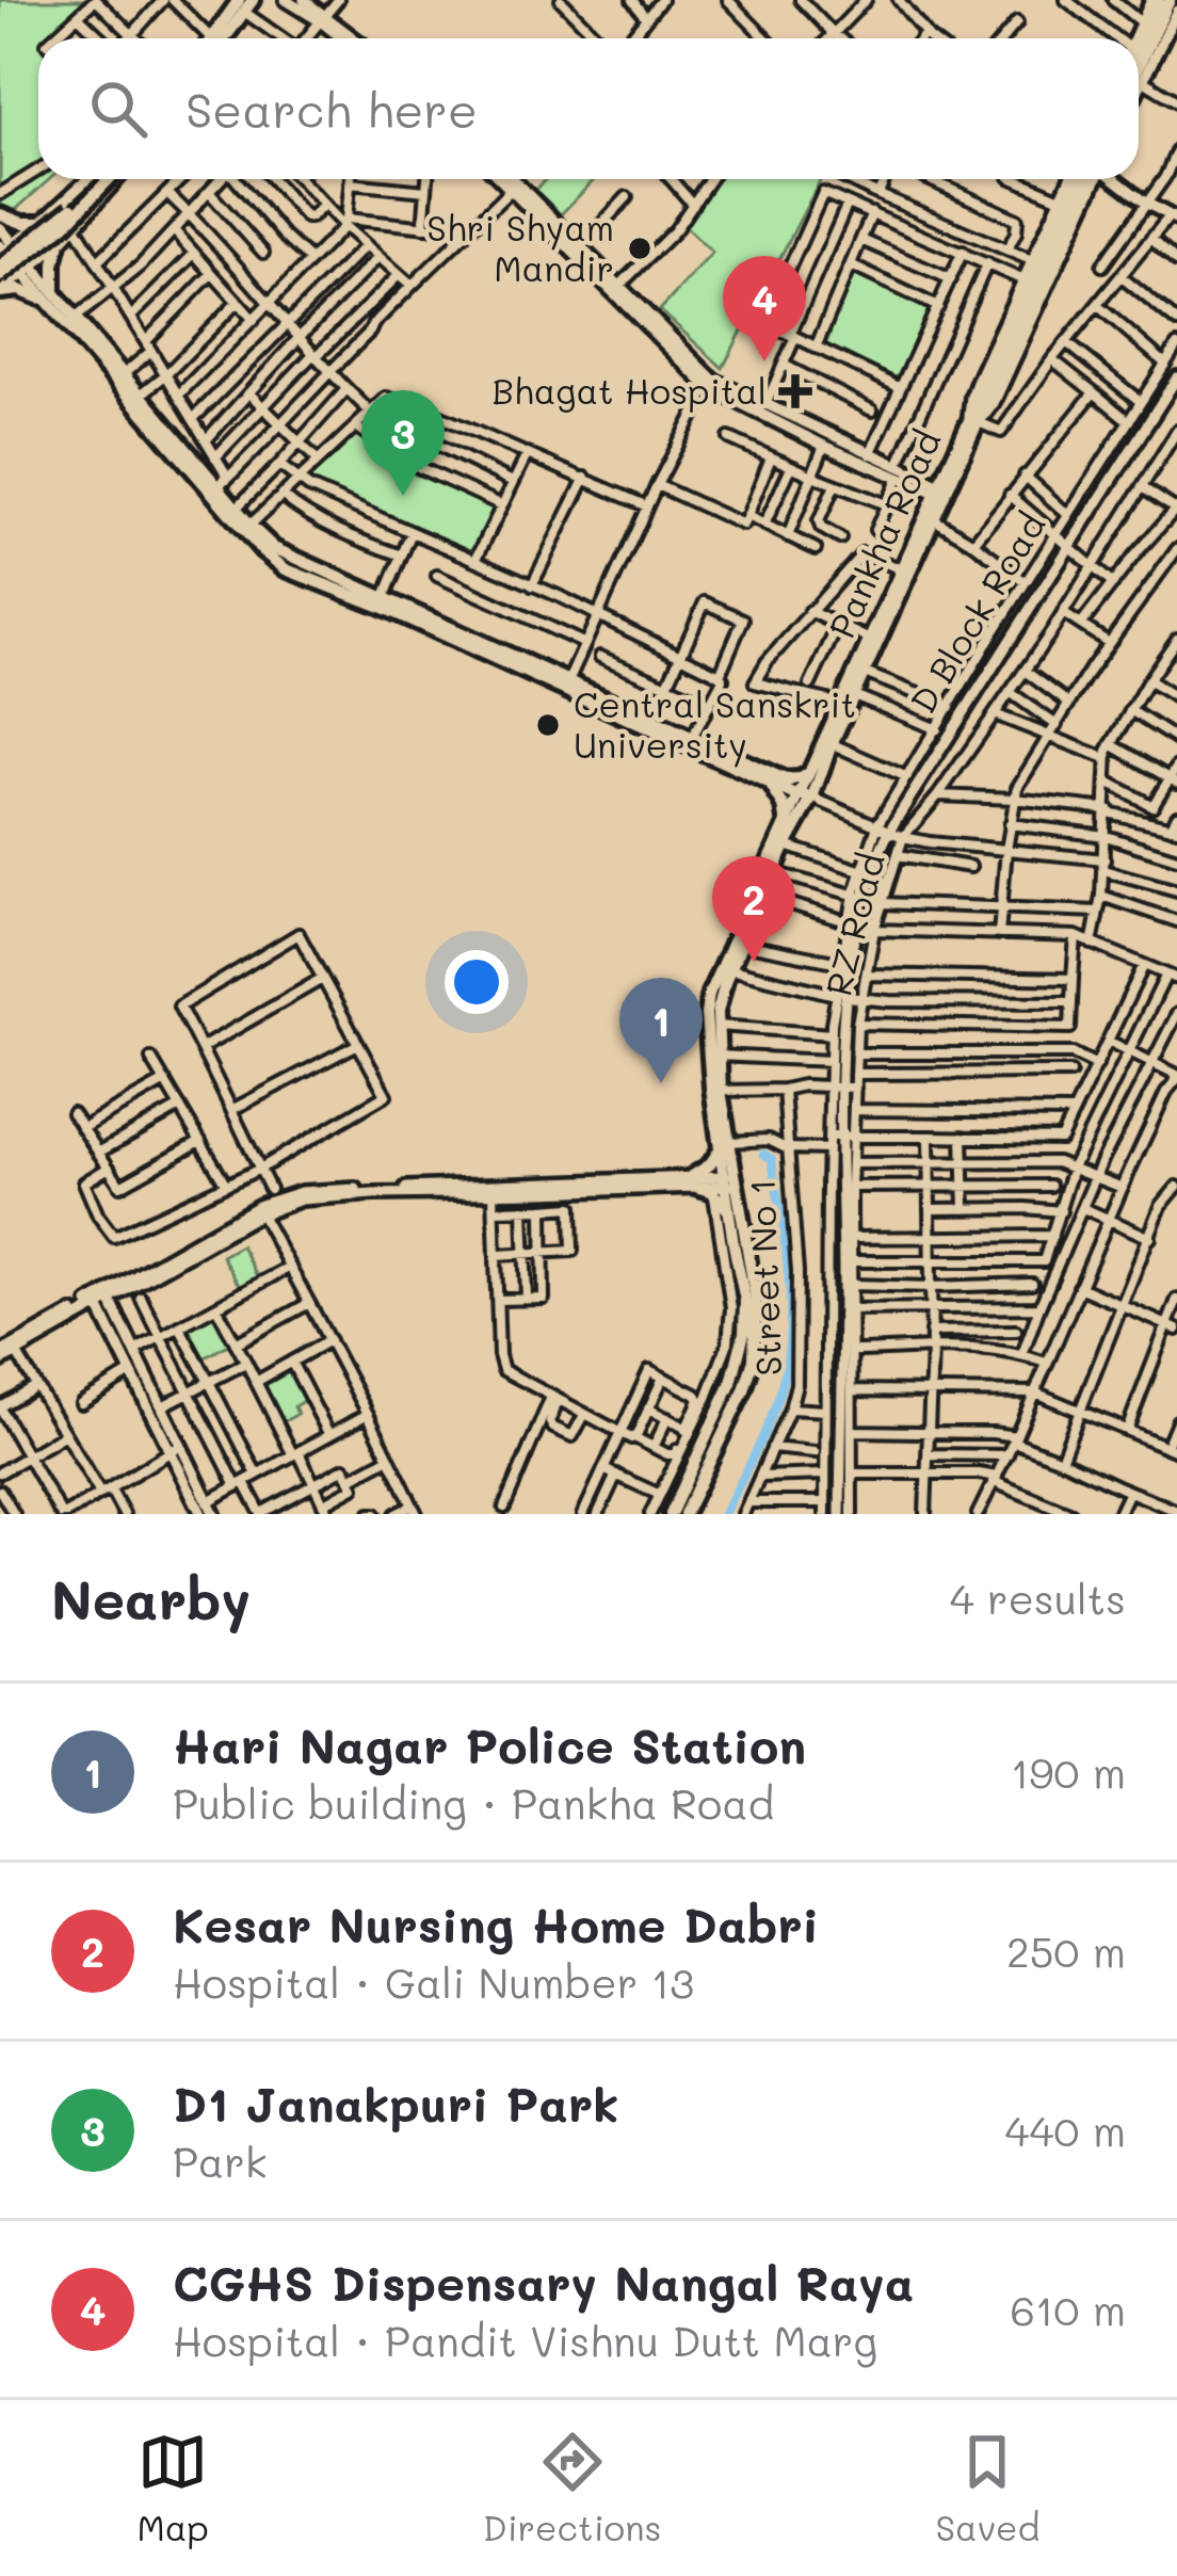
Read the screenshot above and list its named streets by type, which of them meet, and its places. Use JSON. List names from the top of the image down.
{
  "streets": {
    "main road": ["Pankha Road"],
    "street": ["D Block Road", "RZ Road", "Street No 1"]
  },
  "places": {
    "other": ["Shri Shyam Mandir", "Central Sanskrit University"],
    "health": ["Bhagat Hospital"]
  },
  "page": {
    "search": "Search here",
    "pins": [
      "4",
      "3",
      "2",
      "1"
    ],
    "heading": ["Nearby", "4 results"],
    "list": [
      {
        "mark": "1",
        "name": "Hari Nagar Police Station",
        "note": "Public building · Pankha Road",
        "value": "190 m"
      },
      {
        "mark": "2",
        "name": "Kesar Nursing Home Dabri",
        "note": "Hospital · Gali Number 13",
        "value": "250 m"
      },
      {
        "mark": "3",
        "name": "D1 Janakpuri Park",
        "note": "Park",
        "value": "440 m"
      },
      {
        "mark": "4",
        "name": "CGHS Dispensary Nangal Raya",
        "note": "Hospital · Pandit Vishnu Dutt Marg",
        "value": "610 m"
      }
    ],
    "nav": ["Map", "Directions", "Saved"]
  }
}
